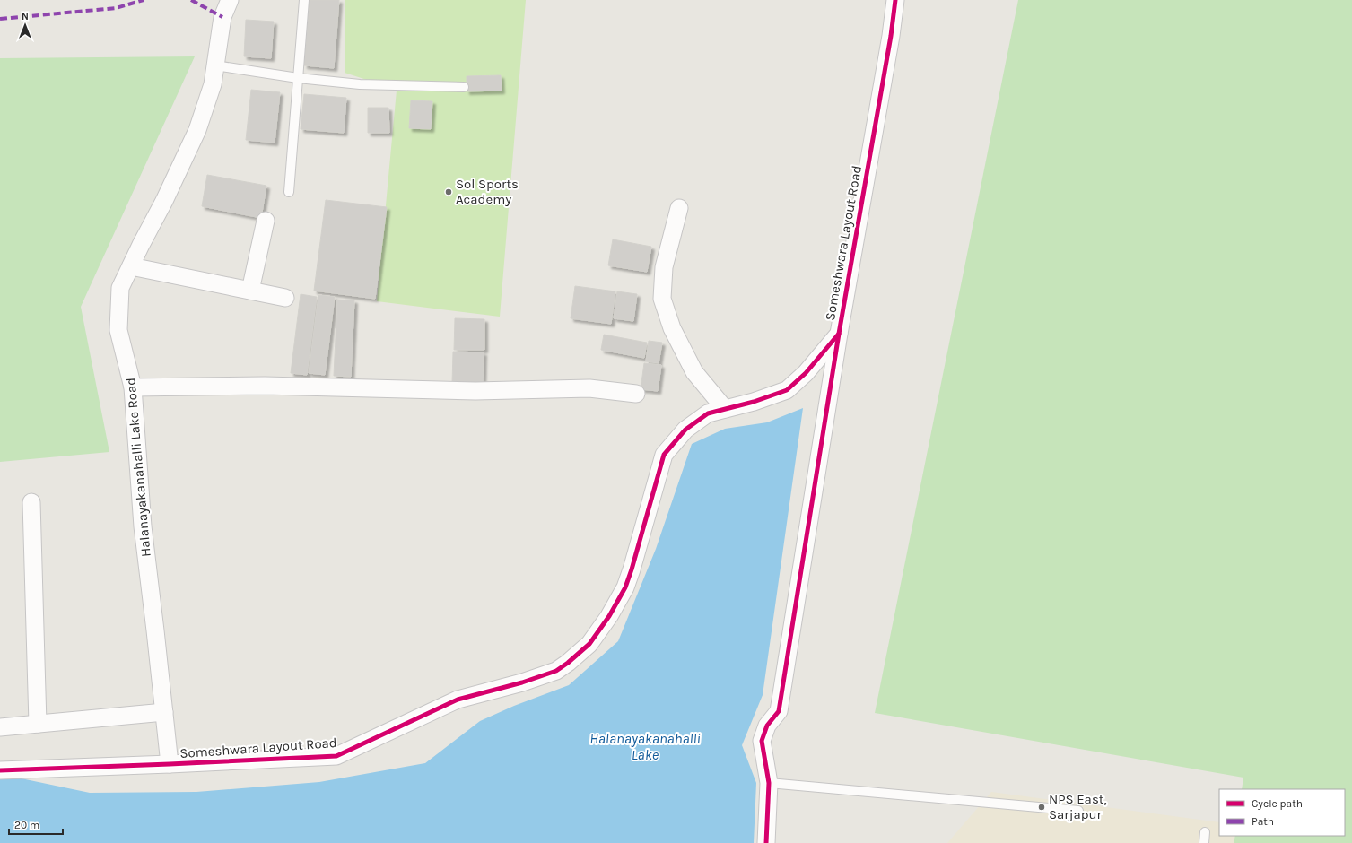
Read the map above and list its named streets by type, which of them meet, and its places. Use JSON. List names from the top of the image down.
{
  "streets": {
    "street": ["Someshwara Layout Road", "Halanayakanahalli Lake Road"]
  },
  "crossings": [
    ["Someshwara Layout Road", "Halanayakanahalli Lake Road"]
  ],
  "water": ["Halanayakanahalli Lake"],
  "places": ["Sol Sports Academy", "NPS East, Sarjapur"],
  "legend": ["Cycle path", "Path"],
  "scale_bar": "20 m",
  "north": "top"
}
